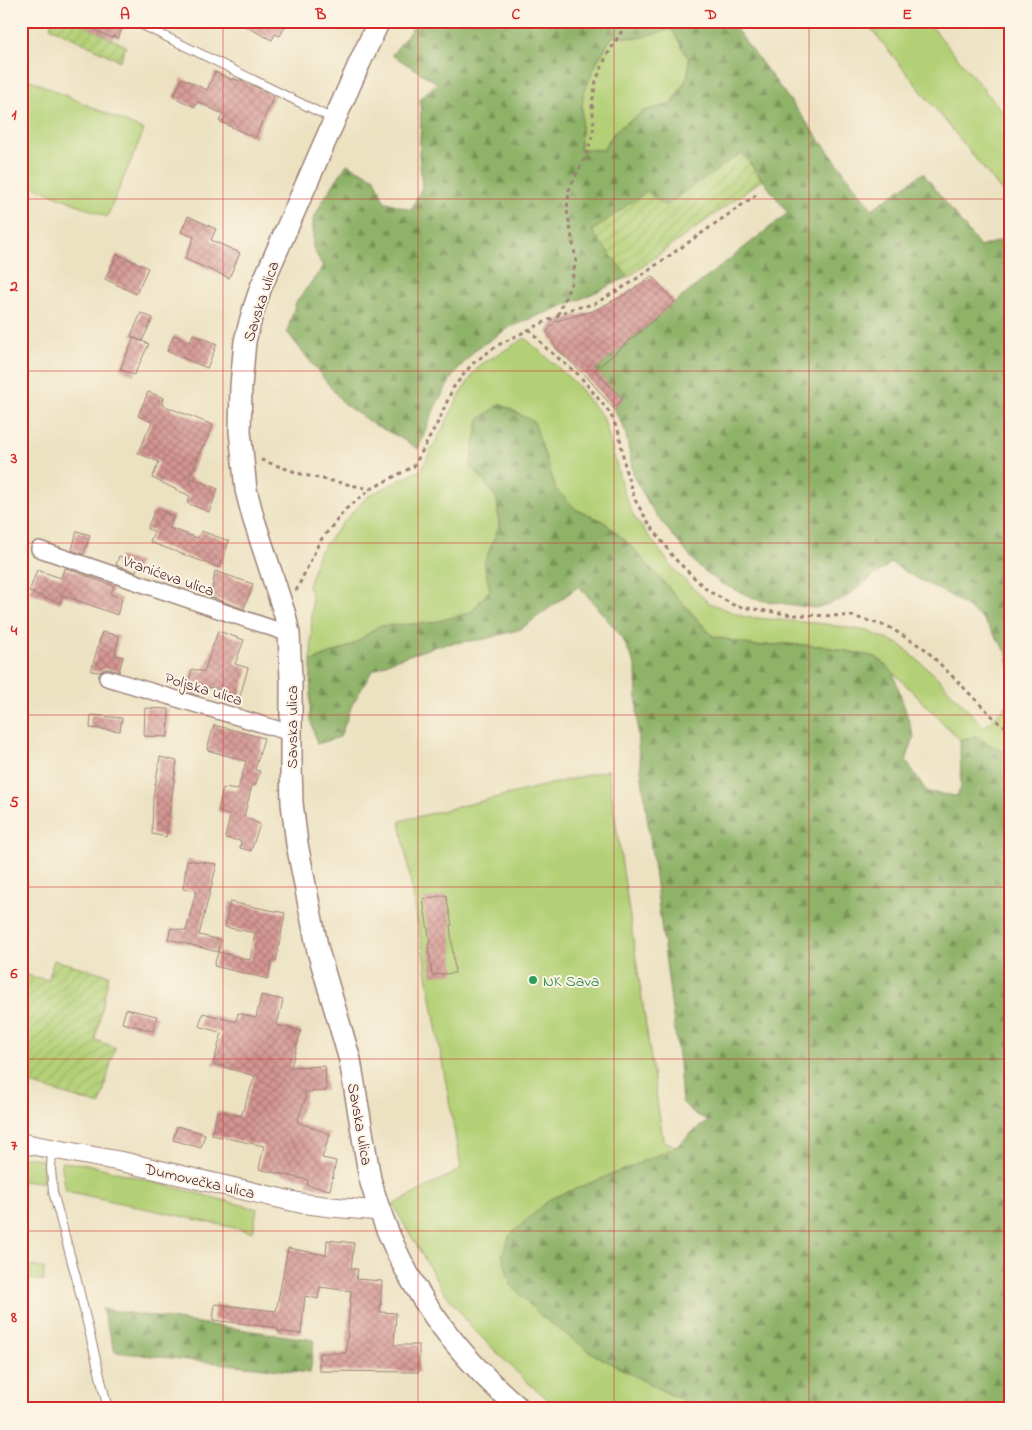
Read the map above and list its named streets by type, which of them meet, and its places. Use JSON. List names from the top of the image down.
{
  "streets": {
    "main road": ["Savska ulica"],
    "street": ["Vranićeva ulica", "Poljska ulica", "Dumovečka ulica"]
  },
  "crossings": [
    ["Savska ulica", "Vranićeva ulica"],
    ["Savska ulica", "Poljska ulica"],
    ["Savska ulica", "Dumovečka ulica"]
  ],
  "places": ["NK Sava"],
  "grid": {
    "columns": [
      "A",
      "B",
      "C",
      "D",
      "E"
    ],
    "rows": [
      "1",
      "2",
      "3",
      "4",
      "5",
      "6",
      "7",
      "8"
    ]
  }
}
